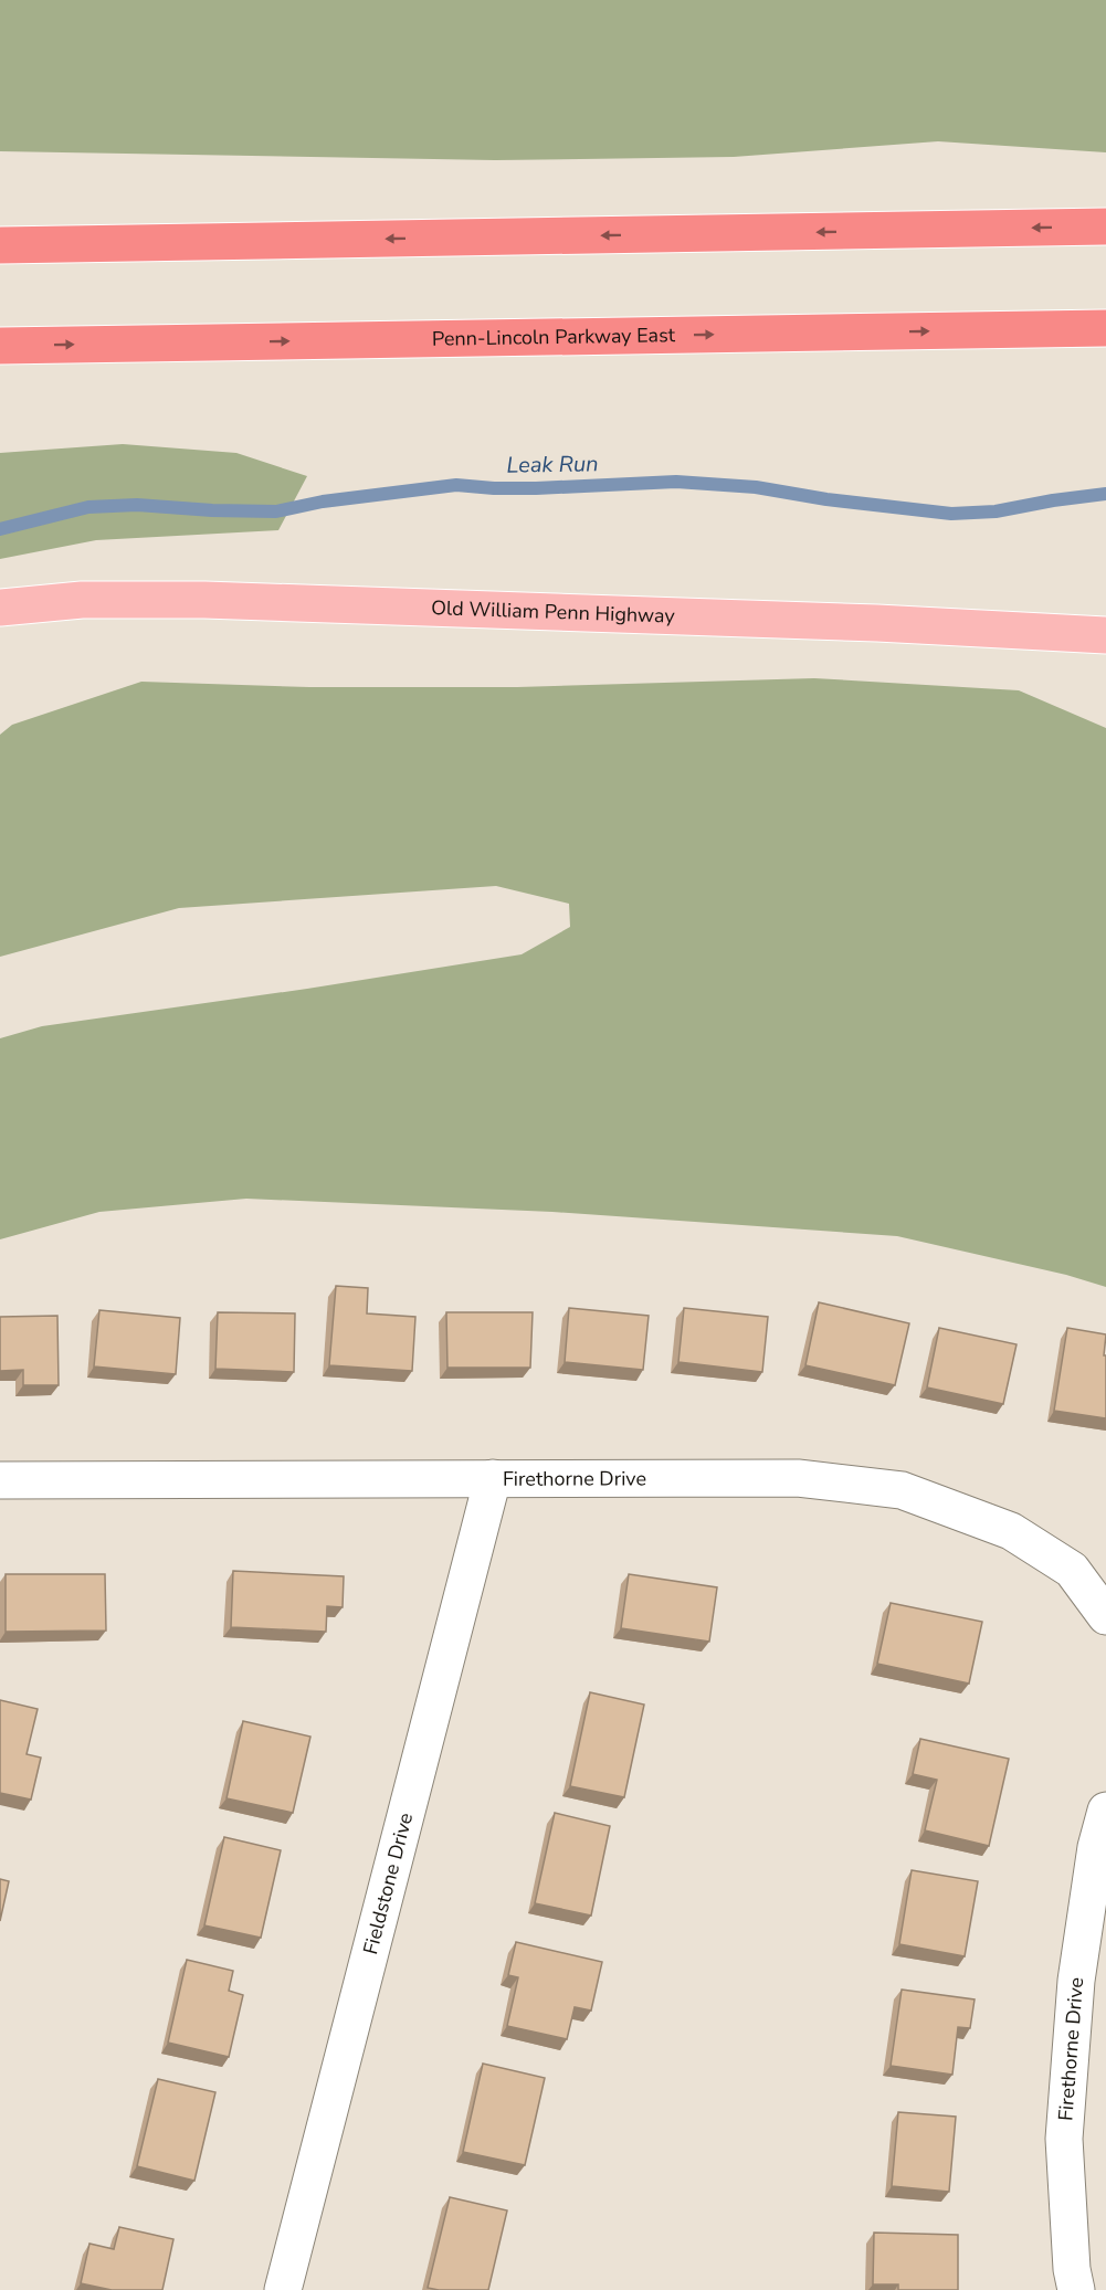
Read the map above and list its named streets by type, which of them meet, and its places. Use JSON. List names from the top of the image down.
{
  "streets": {
    "highway": ["Penn-Lincoln Parkway East"],
    "main road": ["Old William Penn Highway"],
    "street": ["Firethorne Drive", "Fieldstone Drive"]
  },
  "crossings": [
    ["Firethorne Drive", "Fieldstone Drive"]
  ],
  "water": ["Leak Run"]
}
